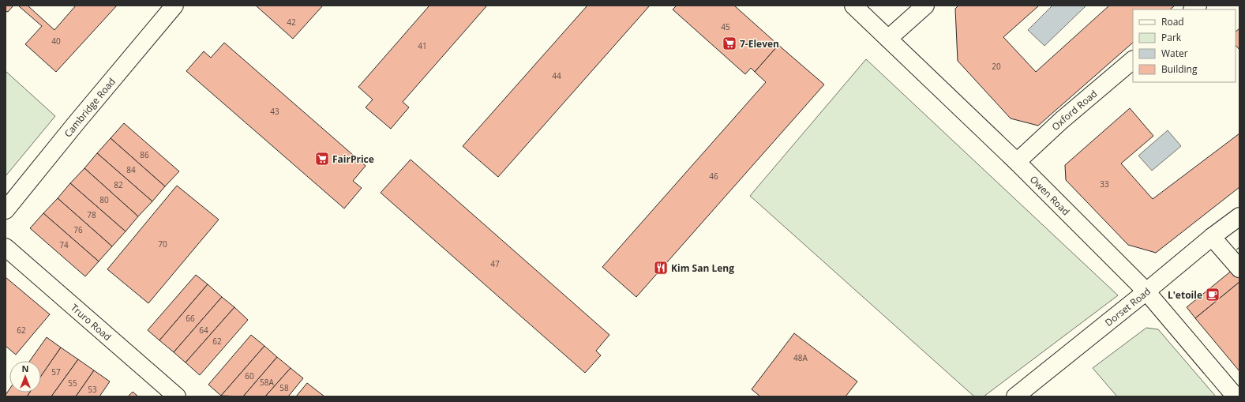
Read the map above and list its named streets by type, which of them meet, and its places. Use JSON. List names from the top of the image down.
{
  "streets": {
    "street": [
      "Cambridge Road",
      "Oxford Road",
      "Owen Road",
      "Dorset Road",
      "Truro Road"
    ]
  },
  "crossings": [
    ["Oxford Road", "Owen Road"],
    ["Owen Road", "Dorset Road"]
  ],
  "places": {
    "supermarket": ["7-Eleven", "FairPrice"],
    "restaurant": ["Kim San Leng"],
    "cafe": ["L'etoile"]
  },
  "house_numbers": [
    "42",
    "45",
    "40",
    "41",
    "20",
    "44",
    "43",
    "86",
    "84",
    "46",
    "33",
    "82",
    "80",
    "78",
    "76",
    "70",
    "74",
    "47",
    "66",
    "62",
    "64",
    "62",
    "48A",
    "57",
    "60",
    "58A",
    "55",
    "58",
    "53"
  ],
  "legend": [
    "Road",
    "Park",
    "Water",
    "Building"
  ],
  "north": "top"
}
